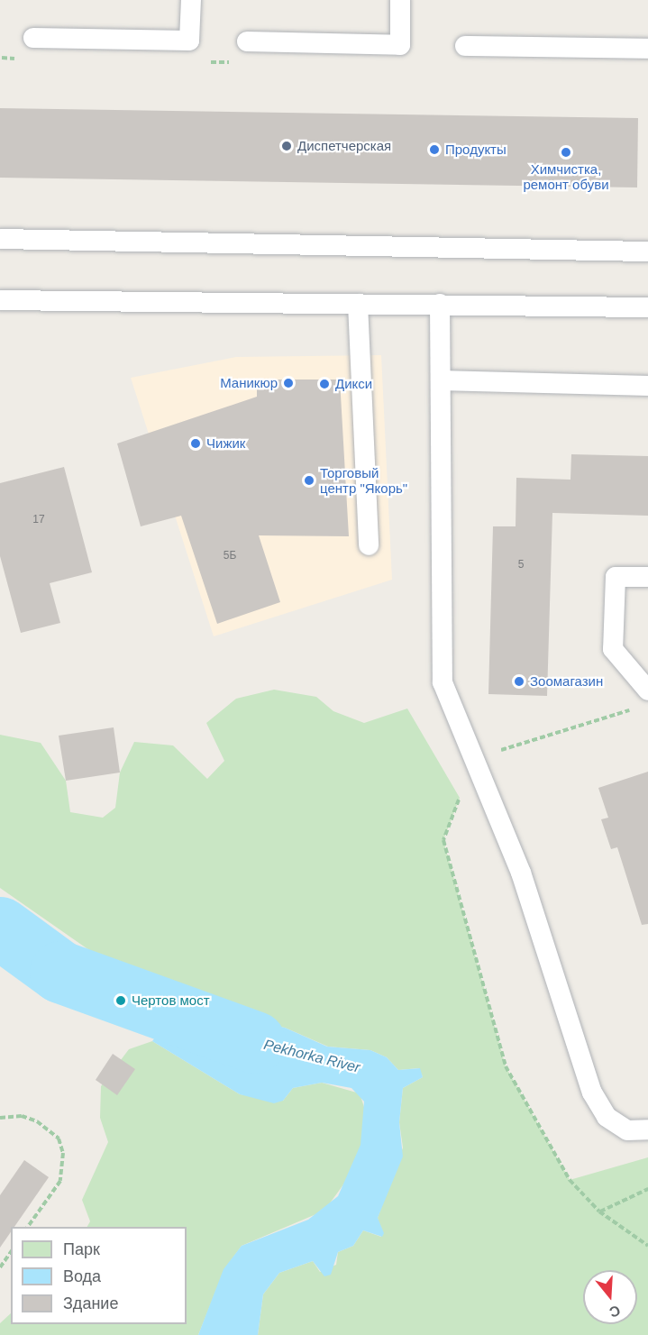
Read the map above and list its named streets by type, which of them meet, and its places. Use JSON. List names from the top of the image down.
{
  "water": ["Pekhorka River"],
  "places": [
    "Диспетчерская",
    "Продукты",
    "Химчистка, ремонт обуви",
    "Маникюр",
    "Дикси",
    "Чижик",
    "Торговый центр \"Якорь\"",
    "Зоомагазин",
    "Чертов мост"
  ],
  "house_numbers": ["17", "5Б", "5"],
  "legend": ["Парк", "Вода", "Здание"],
  "north": "bottom"
}
